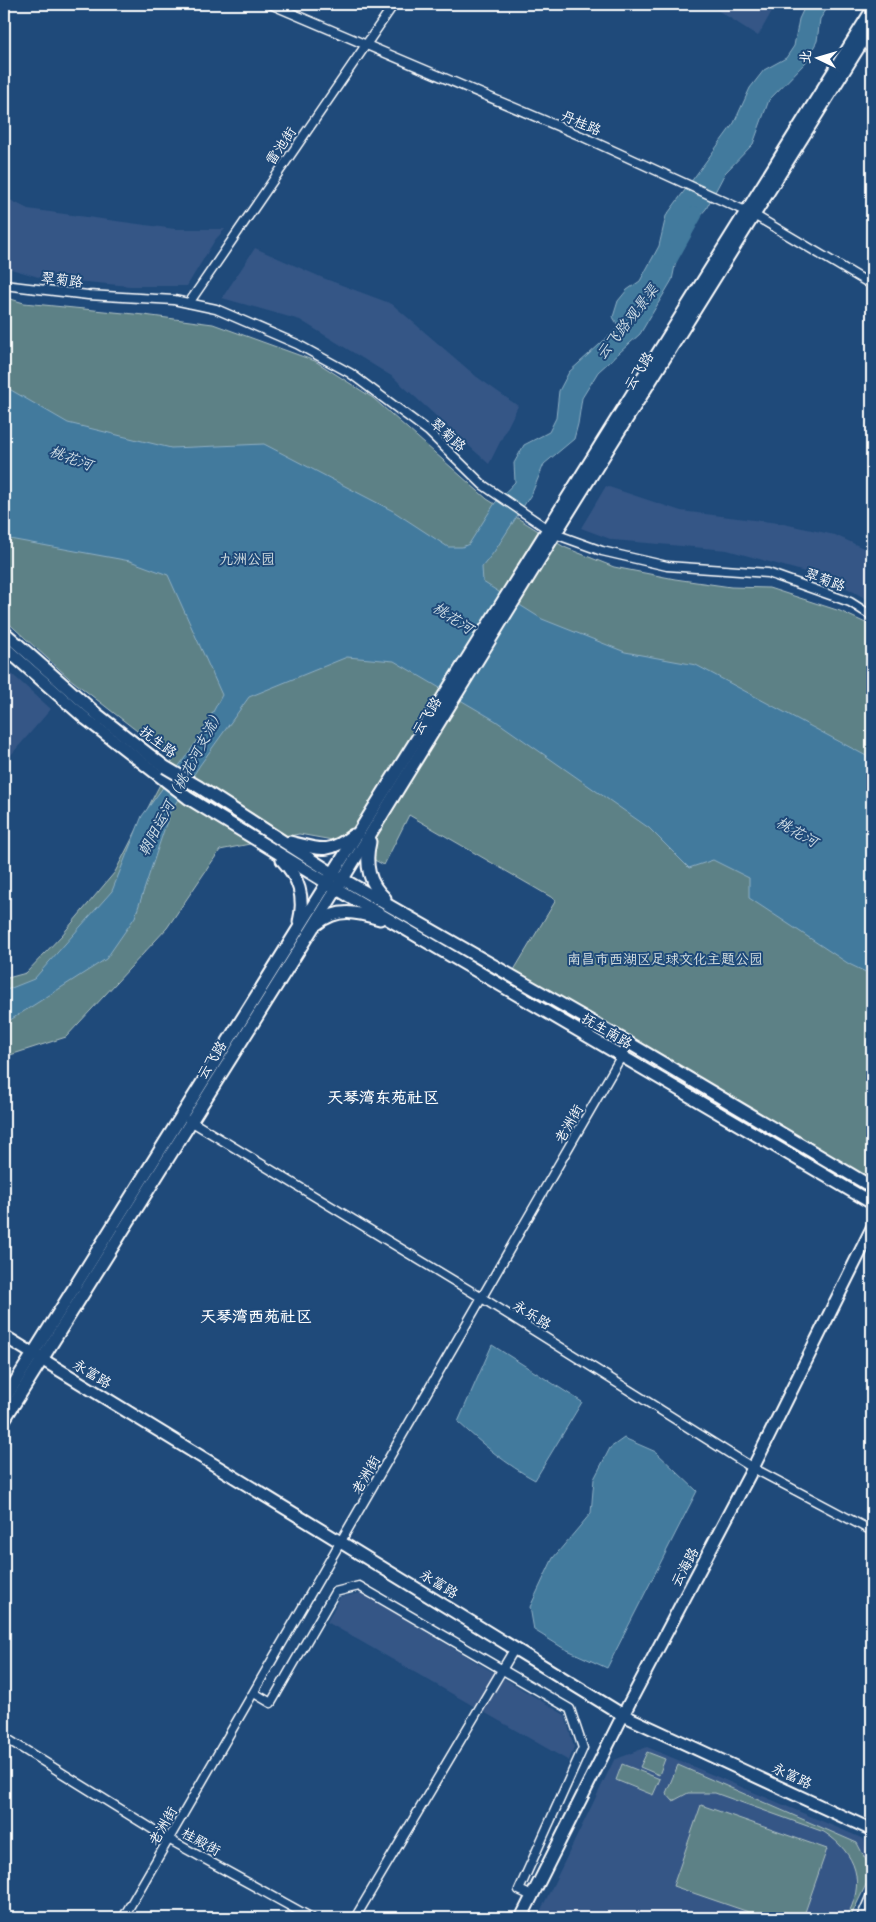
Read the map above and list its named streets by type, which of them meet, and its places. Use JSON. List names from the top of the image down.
{
  "streets": {
    "main road": [
      "云飞路",
      "抚生路",
      "抚生南路",
      "永富路",
      "云海路"
    ],
    "street": [
      "丹桂路",
      "雷池街",
      "翠菊路",
      "老洲街",
      "永乐路",
      "桂殿街"
    ]
  },
  "crossings": [
    ["丹桂路", "雷池街"],
    ["丹桂路", "云飞路"],
    ["雷池街", "翠菊路"],
    ["翠菊路", "云飞路"],
    ["云飞路", "抚生路"],
    ["云飞路", "抚生南路"],
    ["云飞路", "永乐路"],
    ["云飞路", "永富路"],
    ["抚生路", "抚生南路"],
    ["抚生南路", "老洲街"],
    ["老洲街", "永乐路"],
    ["老洲街", "永富路"],
    ["老洲街", "桂殿街"],
    ["永乐路", "云海路"],
    ["永富路", "云海路"]
  ],
  "districts": ["天琴湾东苑社区", "天琴湾西苑社区"],
  "water": ["云飞路观景渠", "桃花河", "朝阳运河（桃花河支流）"],
  "parks": ["九洲公园", "南昌市西湖区足球文化主题公园"],
  "north": "left"
}
